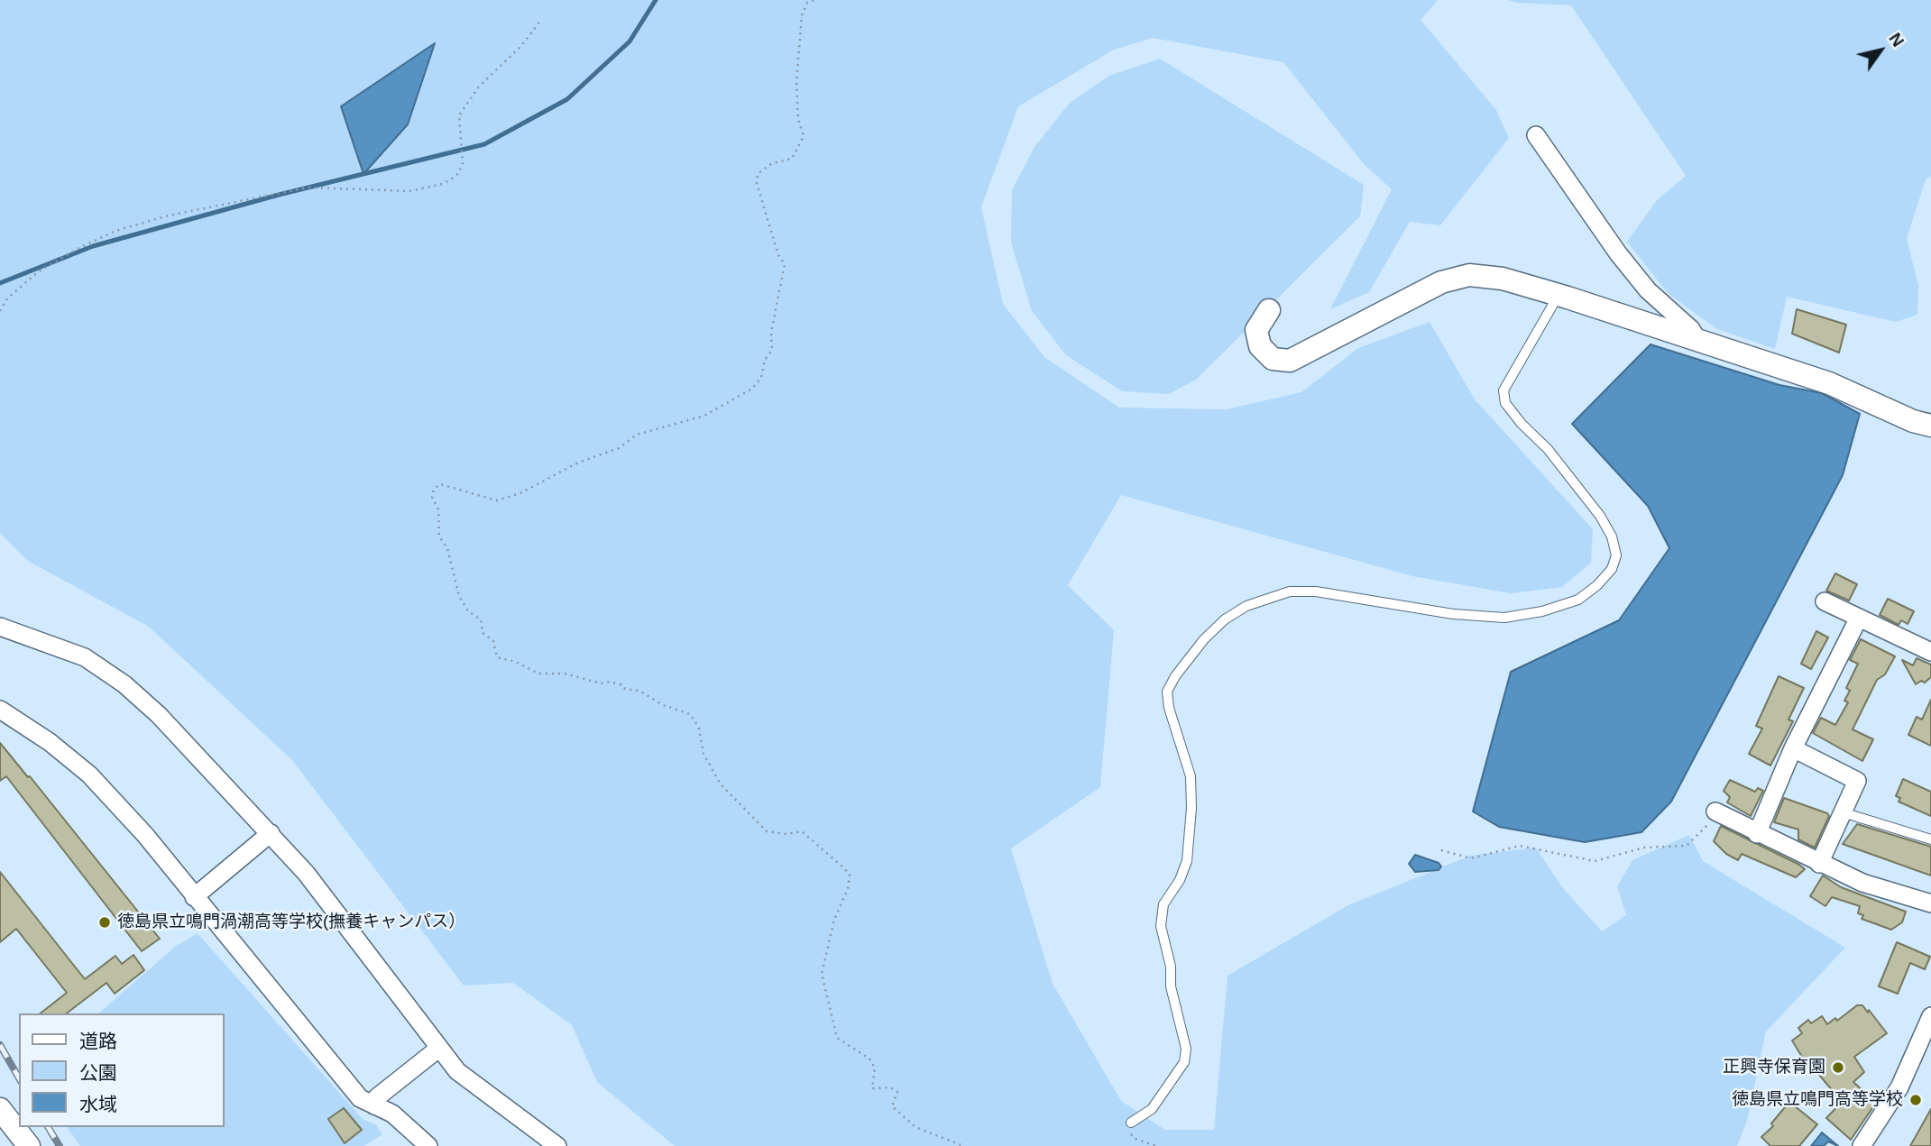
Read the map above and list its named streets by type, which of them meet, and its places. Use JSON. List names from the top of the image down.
{
  "places": ["徳島県立鳴門渦潮高等学校(撫養キャンパス）", "正興寺保育園", "徳島県立鳴門高等学校"],
  "legend": ["道路", "公園", "水域"],
  "north": "top right"
}
